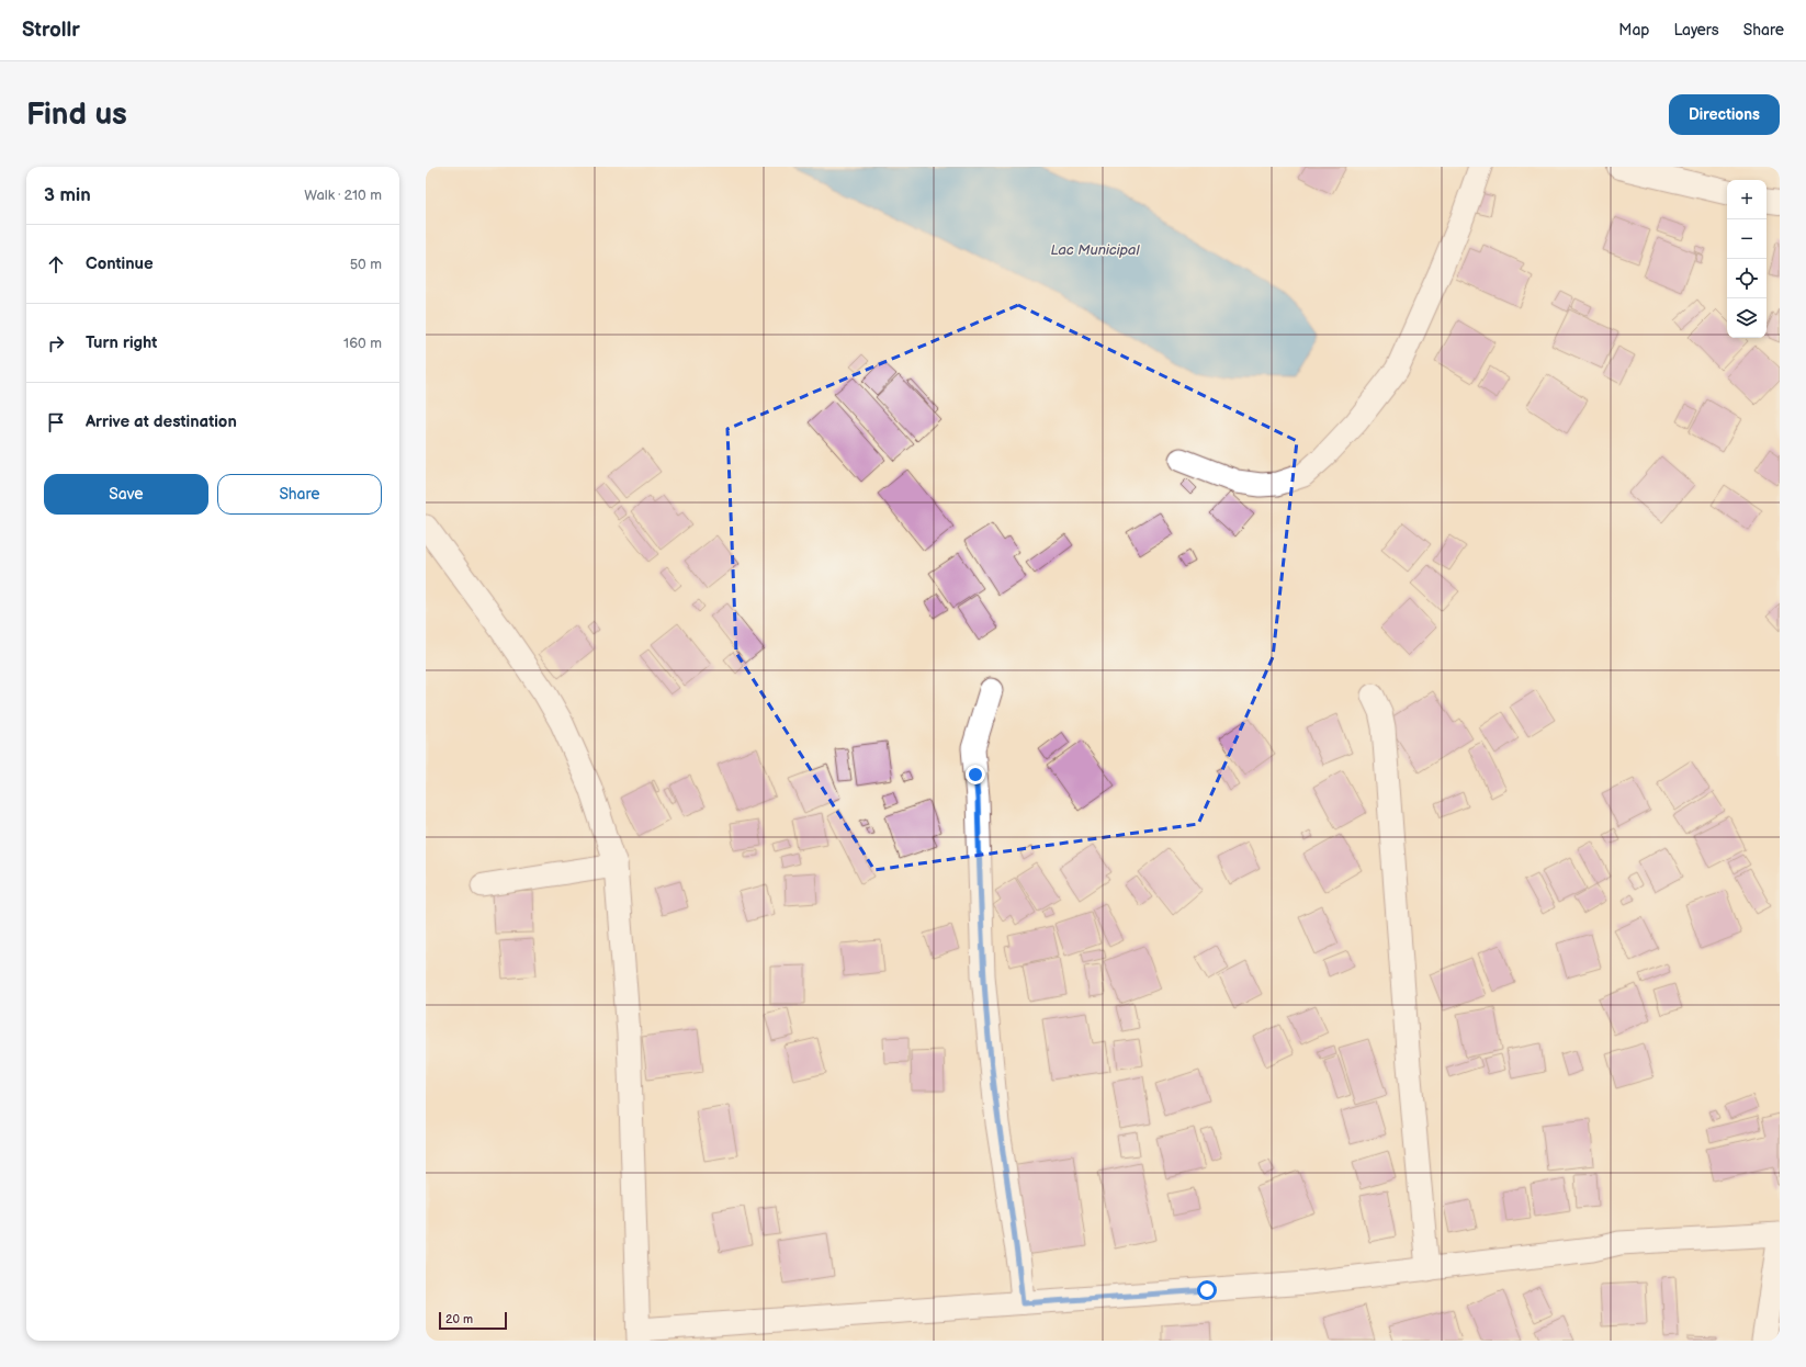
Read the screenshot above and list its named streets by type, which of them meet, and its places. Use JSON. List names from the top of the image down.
{
  "water": ["Lac Municipal"],
  "scale_bar": "20 m",
  "page": {
    "header": "Strollr",
    "nav": ["Map", "Layers", "Share"],
    "buttons": [
      "Directions",
      ["Save", "Share"]
    ],
    "title": "Find us",
    "heading": ["3 min", "Walk · 210 m"],
    "map_buttons": ["+", "−"],
    "list": [
      ["Continue", "50 m"],
      ["Turn right", "160 m"],
      "Arrive at destination"
    ],
    "scale": "20 m"
  }
}
